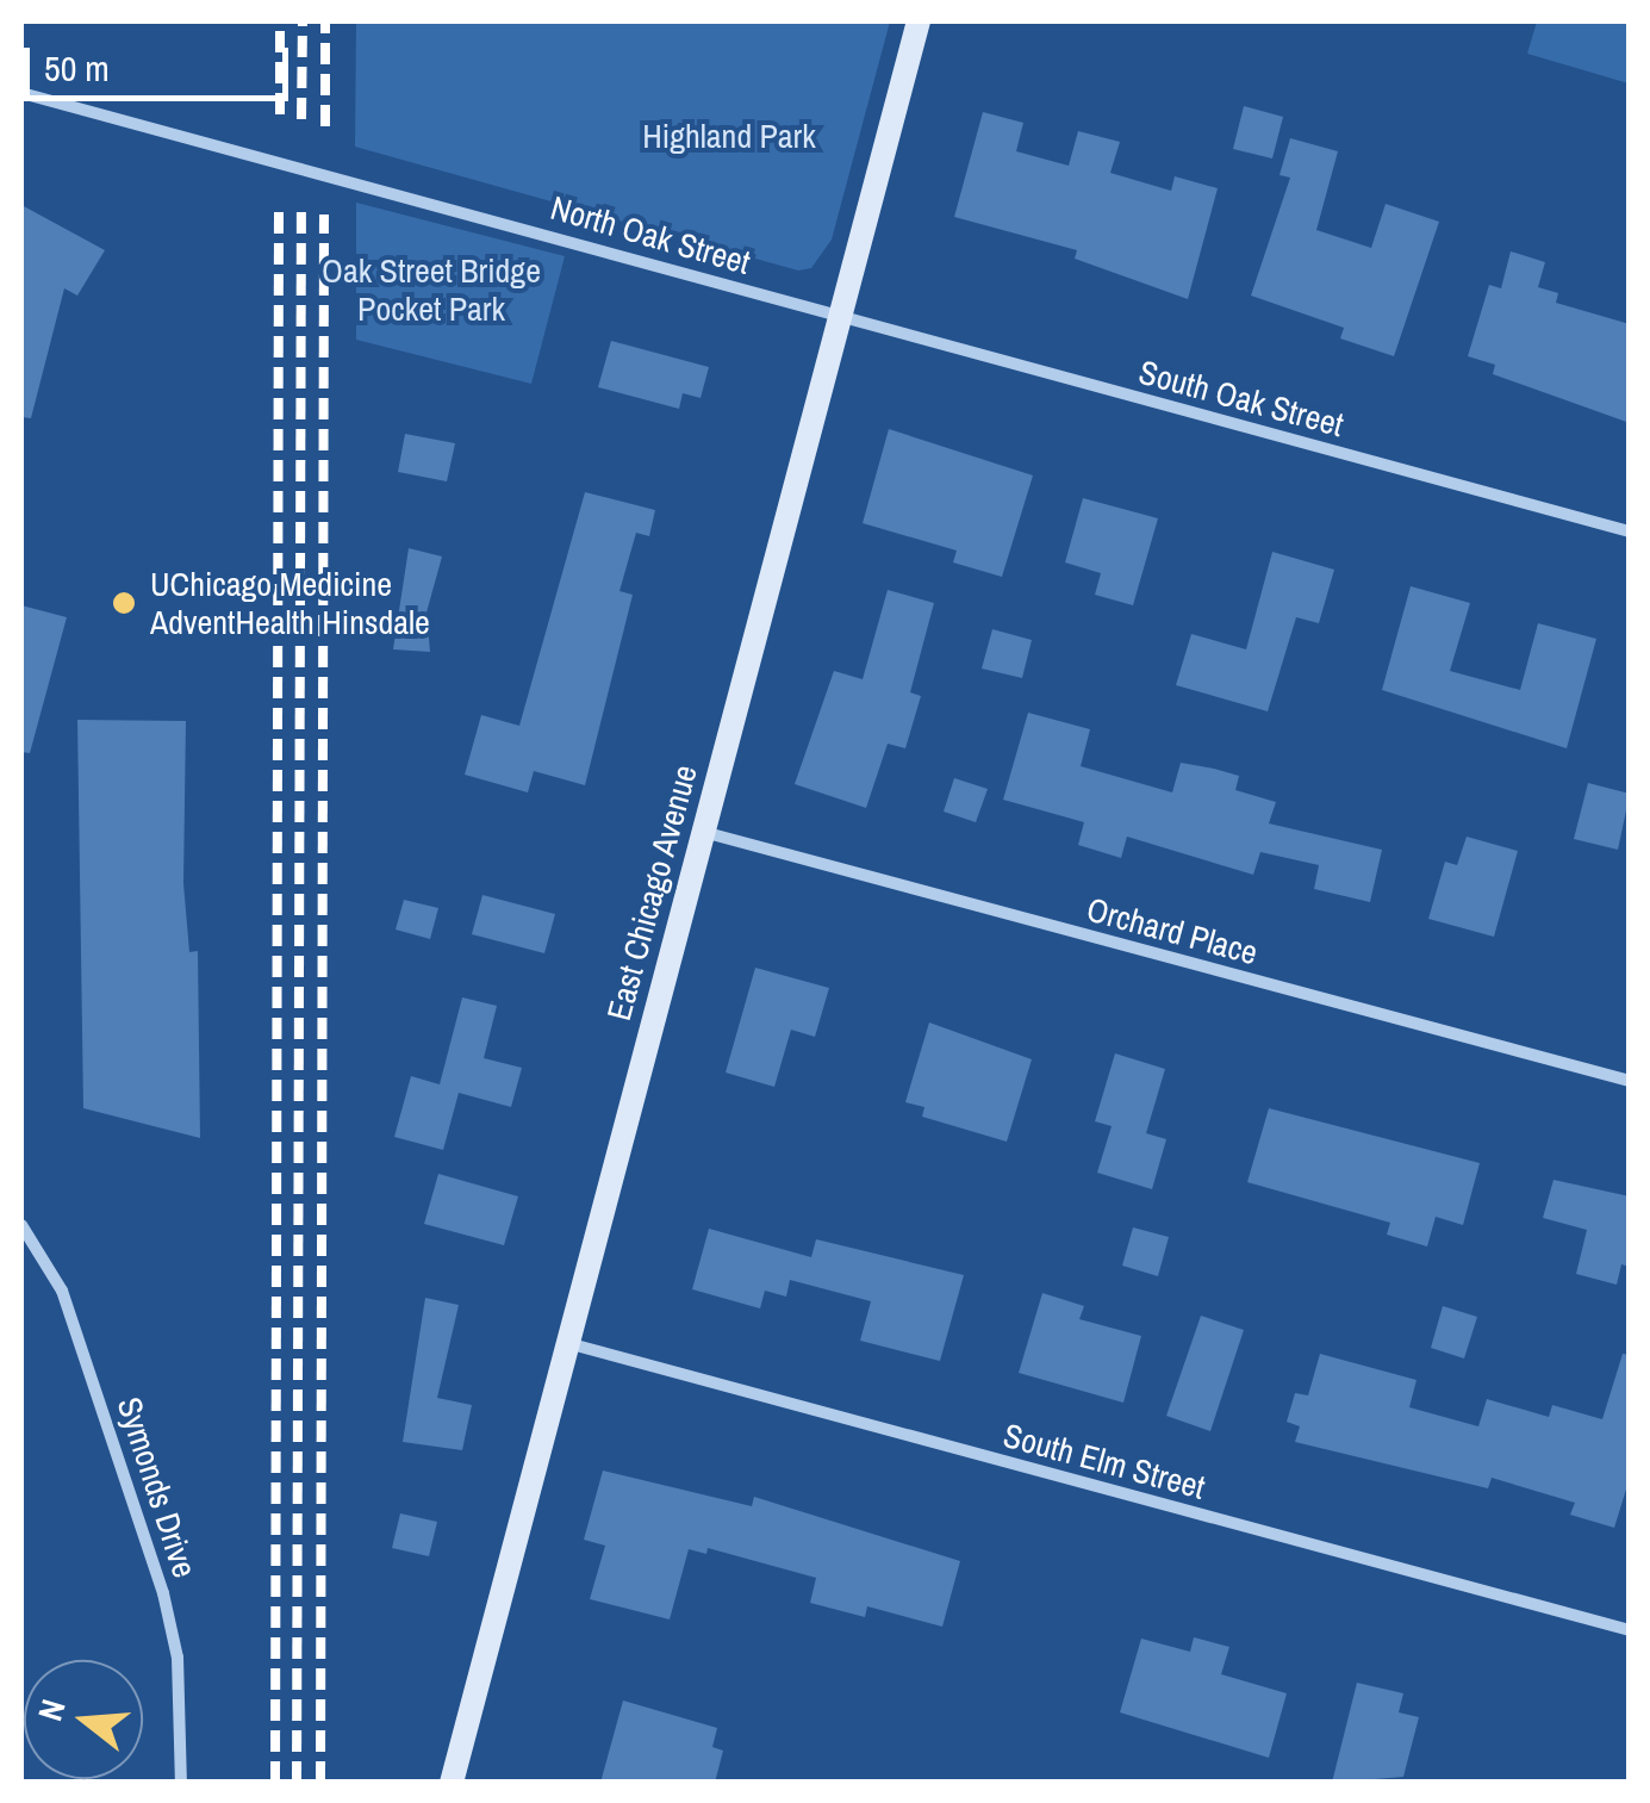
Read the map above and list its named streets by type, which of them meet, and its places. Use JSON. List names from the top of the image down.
{
  "streets": {
    "main road": ["East Chicago Avenue"],
    "street": [
      "North Oak Street",
      "South Oak Street",
      "Orchard Place",
      "South Elm Street",
      "Symonds Drive"
    ]
  },
  "crossings": [
    ["North Oak Street", "South Oak Street"],
    ["North Oak Street", "East Chicago Avenue"],
    ["South Oak Street", "East Chicago Avenue"],
    ["East Chicago Avenue", "Orchard Place"],
    ["East Chicago Avenue", "South Elm Street"]
  ],
  "parks": ["Highland Park", "Oak Street Bridge Pocket Park"],
  "places": ["UChicago Medicine AdventHealth Hinsdale"],
  "scale_bar": "50 m",
  "north": "left"
}
